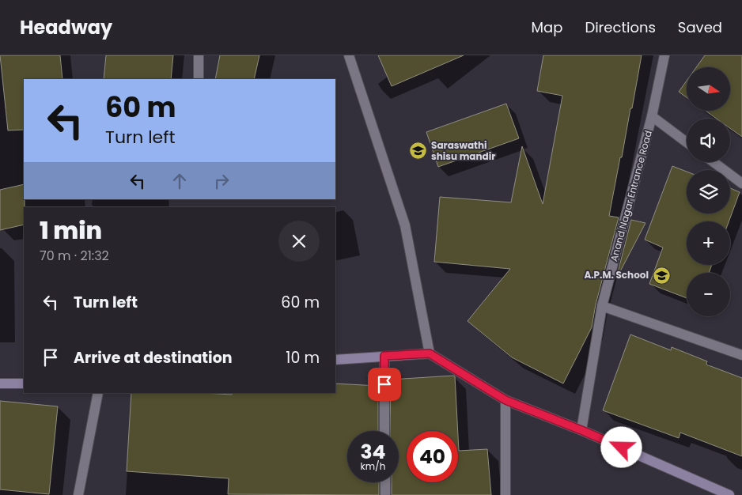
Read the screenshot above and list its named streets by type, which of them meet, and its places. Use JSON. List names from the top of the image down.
{
  "streets": {
    "street": ["Anand Nagar Entrance Road"]
  },
  "places": {
    "school or university": ["Saraswathi shisu mandir", "A.P.M. School"]
  },
  "north": "right",
  "page": {
    "header": "Headway",
    "nav": ["Map", "Directions", "Saved"],
    "map_buttons": ["+", "−"],
    "turn": ["60 m", "Turn left"],
    "heading": ["1 min", "70 m · 21:32"],
    "list": [
      {
        "name": "Turn left",
        "value": "60 m"
      },
      {
        "name": "Arrive at destination",
        "value": "10 m"
      }
    ],
    "speed": "34 km/h",
    "limit": "40"
  }
}
